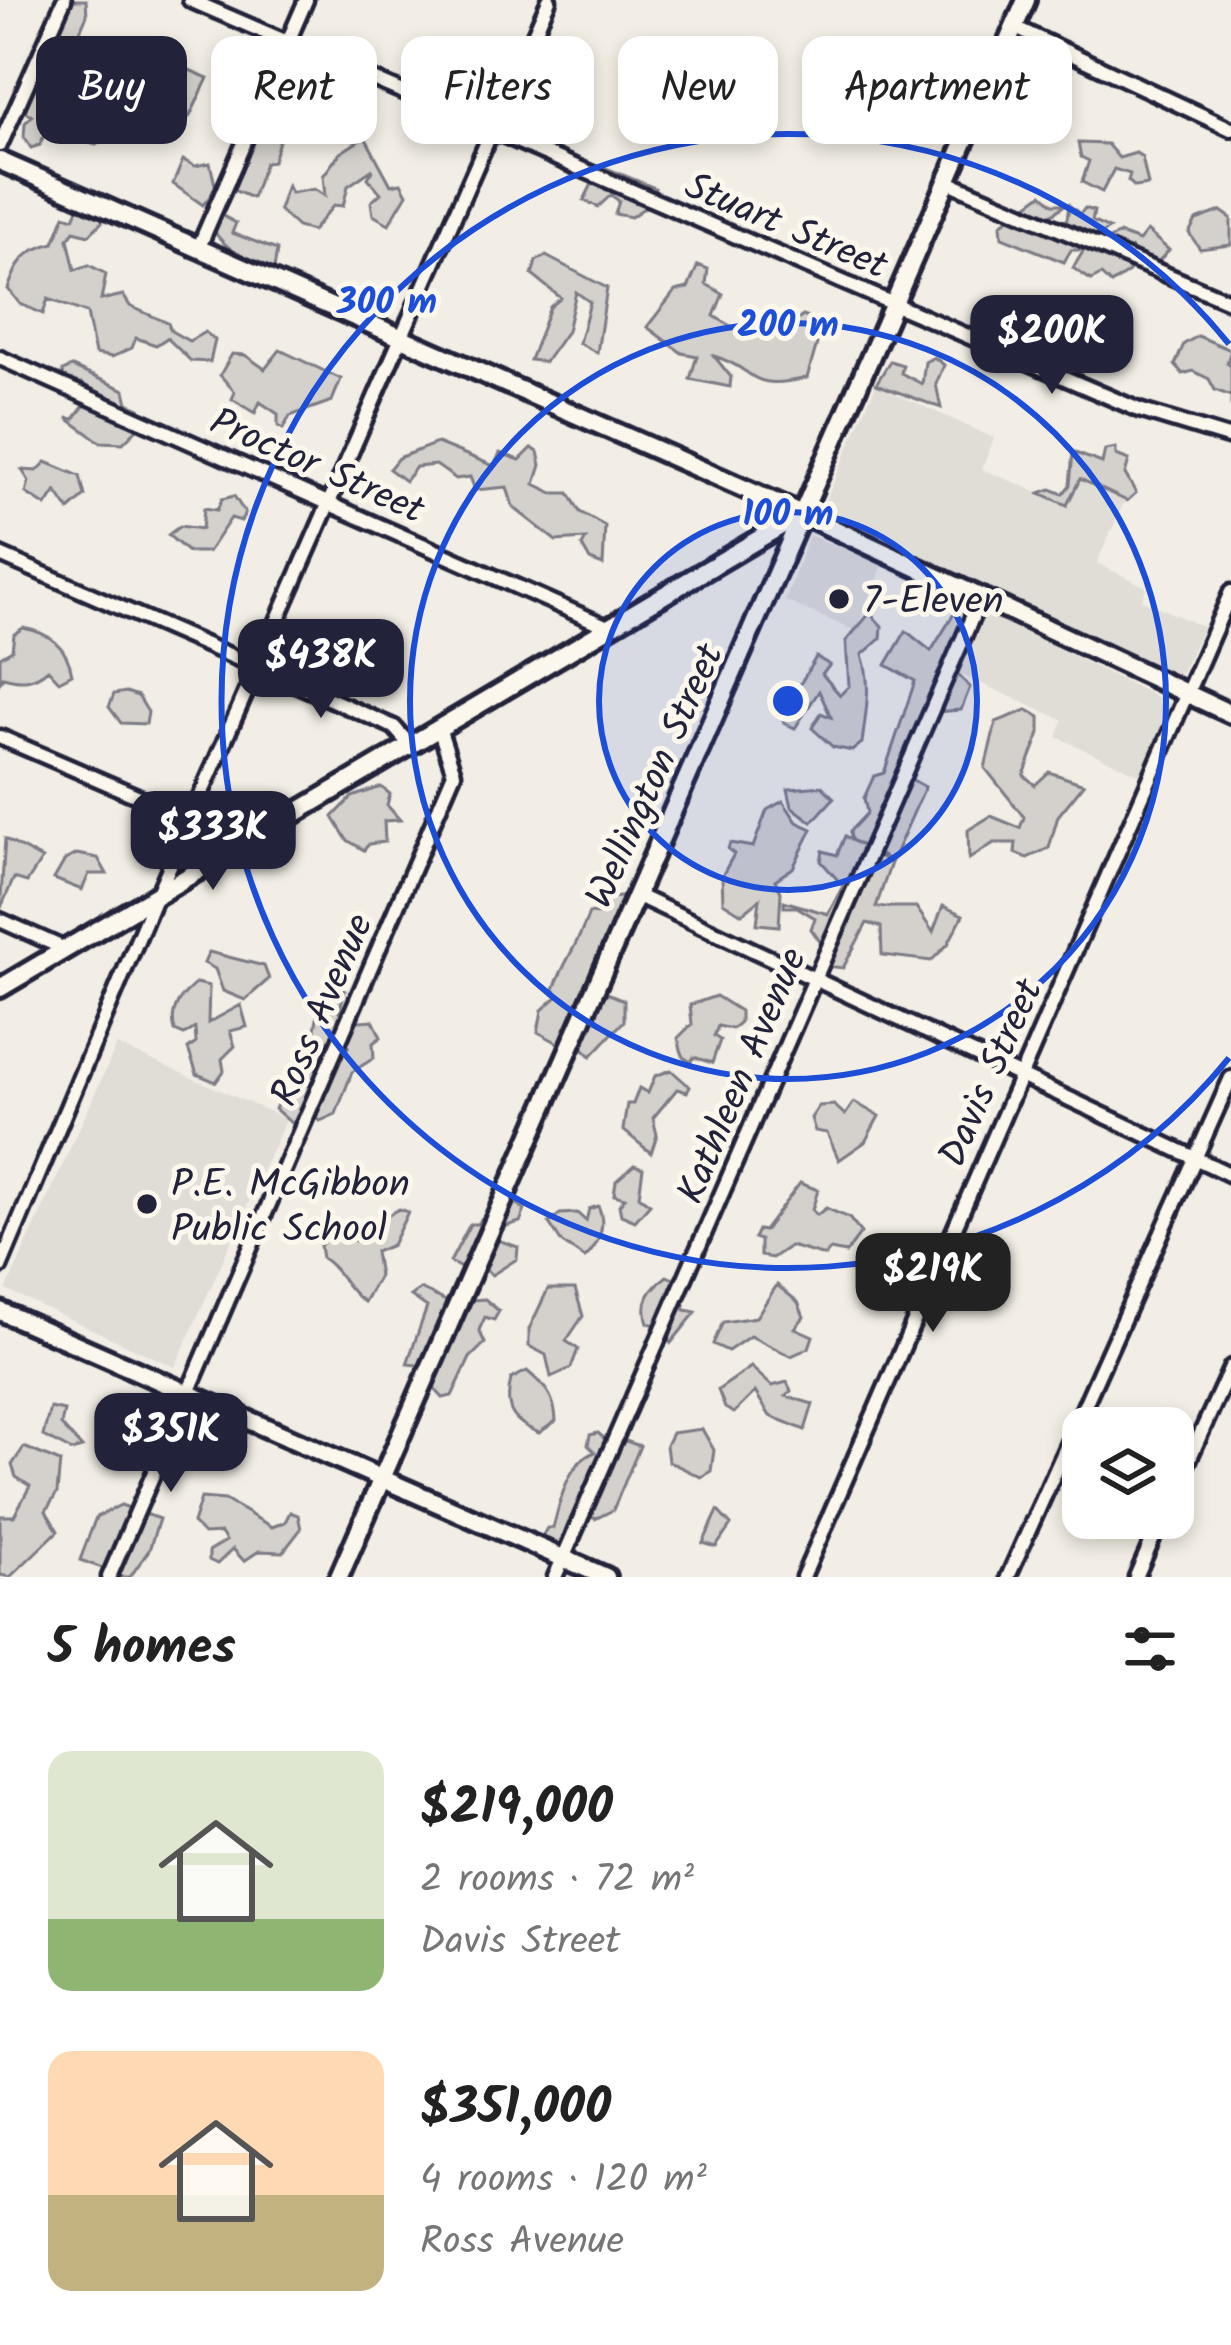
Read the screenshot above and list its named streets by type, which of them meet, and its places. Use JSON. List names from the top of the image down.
{
  "streets": {
    "street": [
      "Stuart Street",
      "Proctor Street",
      "Wellington Street",
      "Ross Avenue",
      "Davis Street",
      "Kathleen Avenue"
    ]
  },
  "crossings": [
    ["Stuart Street", "Wellington Street"]
  ],
  "places": ["7-Eleven", "P.E. McGibbon Public School"],
  "page": {
    "chip": [
      "Buy",
      "Rent",
      "Filters",
      "New",
      "Apartment"
    ],
    "price": [
      "$200K",
      "$438K",
      "$333K",
      "$219K",
      "$351K"
    ],
    "heading": "5 homes",
    "list": [
      {
        "name": "$219,000",
        "note": "2 rooms · 72 m² · Davis Street"
      },
      {
        "name": "$351,000",
        "note": "4 rooms · 120 m² · Ross Avenue"
      }
    ]
  },
  "rings": ["300 m", "200 m", "100 m"]
}
